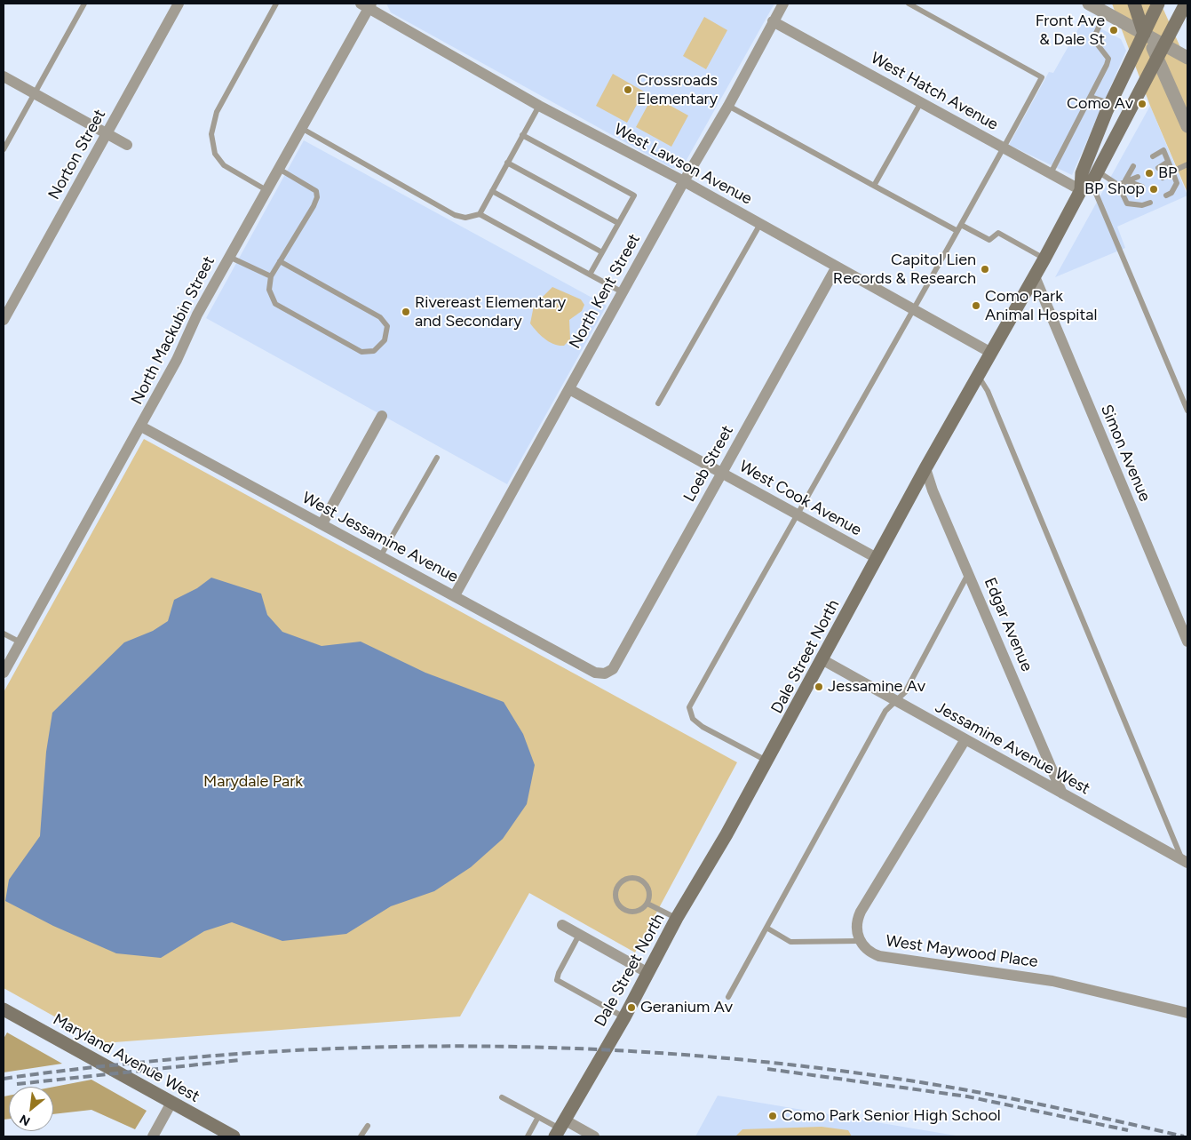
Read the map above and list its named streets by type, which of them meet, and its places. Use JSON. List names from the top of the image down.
{
  "streets": {
    "main road": ["Dale Street North", "Maryland Avenue West"],
    "street": [
      "West Hatch Avenue",
      "Norton Street",
      "West Lawson Avenue",
      "North Kent Street",
      "North Mackubin Street",
      "Simon Avenue",
      "Loeb Street",
      "West Cook Avenue",
      "West Jessamine Avenue",
      "Edgar Avenue",
      "Jessamine Avenue West",
      "West Maywood Place"
    ]
  },
  "crossings": [
    ["West Hatch Avenue", "North Kent Street"],
    ["West Hatch Avenue", "Dale Street North"],
    ["West Lawson Avenue", "North Kent Street"],
    ["West Lawson Avenue", "North Mackubin Street"],
    ["West Lawson Avenue", "Loeb Street"],
    ["West Lawson Avenue", "Dale Street North"],
    ["North Kent Street", "West Cook Avenue"],
    ["North Kent Street", "West Jessamine Avenue"],
    ["North Mackubin Street", "West Jessamine Avenue"],
    ["Simon Avenue", "Dale Street North"],
    ["Loeb Street", "West Cook Avenue"],
    ["Loeb Street", "West Jessamine Avenue"],
    ["West Cook Avenue", "Dale Street North"],
    ["Edgar Avenue", "Dale Street North"],
    ["Edgar Avenue", "Jessamine Avenue West"],
    ["Dale Street North", "Jessamine Avenue West"]
  ],
  "parks": ["Marydale Park"],
  "places": [
    "Front Ave & Dale St",
    "Crossroads Elementary",
    "Como Av",
    "BP",
    "BP Shop",
    "Capitol Lien Records & Research",
    "Como Park Animal Hospital",
    "Rivereast Elementary and Secondary",
    "Jessamine Av",
    "Geranium Av",
    "Como Park Senior High School"
  ],
  "north": "bottom left"
}
